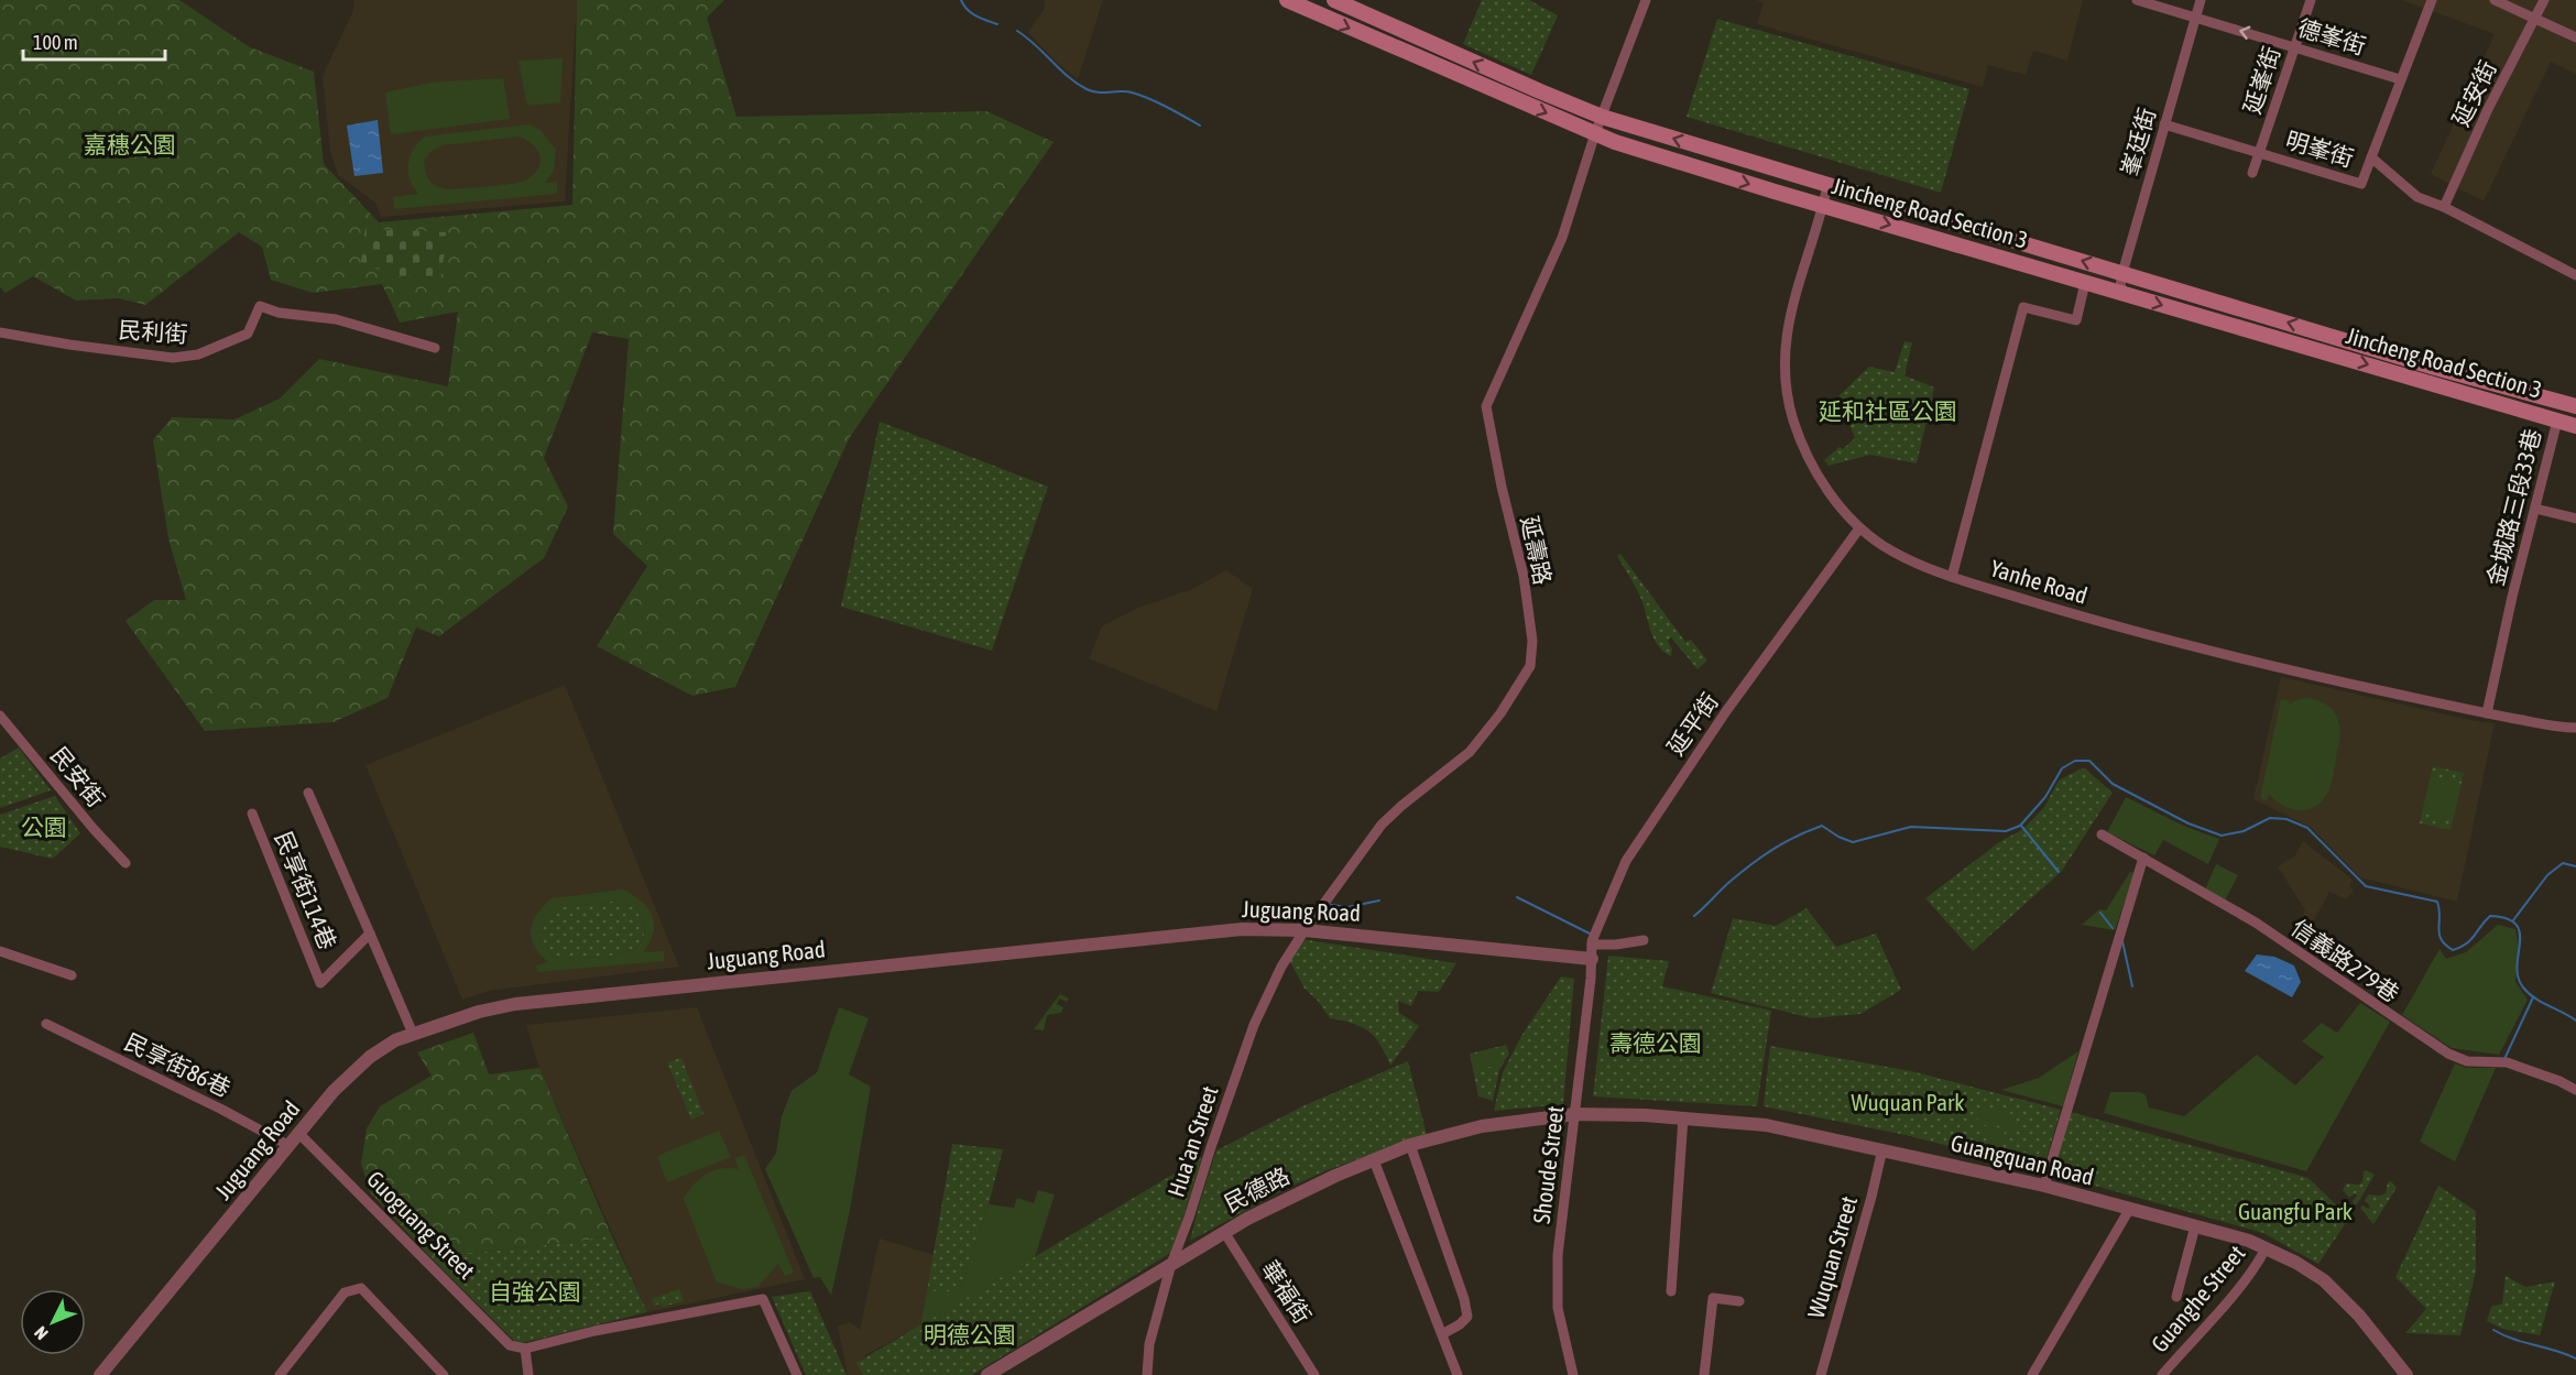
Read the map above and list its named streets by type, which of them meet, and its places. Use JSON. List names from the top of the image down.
{
  "streets": {
    "main road": ["Jincheng Road Section 3"],
    "street": [
      "德峯街",
      "延峯街",
      "延安街",
      "峯廷街",
      "明峯街",
      "民利街",
      "金城路三段33巷",
      "延壽路",
      "Yanhe Road",
      "延平街",
      "民安街",
      "民享街114巷",
      "Juguang Road",
      "信義路279巷",
      "民享街86巷",
      "Hua'an Street",
      "Guangquan Road",
      "Shoude Street",
      "民德路",
      "Guoguang Street",
      "Wuquan Street",
      "華福街",
      "Guanghe Street"
    ]
  },
  "crossings": [
    ["德峯街", "延峯街"],
    ["德峯街", "峯廷街"],
    ["延峯街", "明峯街"],
    ["延安街", "明峯街"],
    ["峯廷街", "明峯街"],
    ["峯廷街", "Jincheng Road Section 3"],
    ["Jincheng Road Section 3", "金城路三段33巷"],
    ["Jincheng Road Section 3", "延壽路"],
    ["Jincheng Road Section 3", "Yanhe Road"],
    ["金城路三段33巷", "Yanhe Road"],
    ["延壽路", "Juguang Road"],
    ["延壽路", "Hua'an Street"],
    ["Yanhe Road", "延平街"],
    ["延平街", "Juguang Road"],
    ["延平街", "Shoude Street"],
    ["Juguang Road", "民享街86巷"],
    ["Juguang Road", "Hua'an Street"],
    ["Juguang Road", "Shoude Street"],
    ["Juguang Road", "Guoguang Street"],
    ["Hua'an Street", "民德路"],
    ["Guangquan Road", "Shoude Street"],
    ["Guangquan Road", "民德路"],
    ["Guangquan Road", "Wuquan Street"],
    ["Guangquan Road", "Guanghe Street"],
    ["Shoude Street", "民德路"],
    ["民德路", "華福街"]
  ],
  "one_way": ["德峯街"],
  "parks": [
    "嘉穗公園",
    "延和社區公園",
    "公園",
    "壽德公園",
    "Wuquan Park",
    "Guangfu Park",
    "自強公園",
    "明德公園"
  ],
  "scale_bar": "100 m",
  "north": "bottom left"
}
